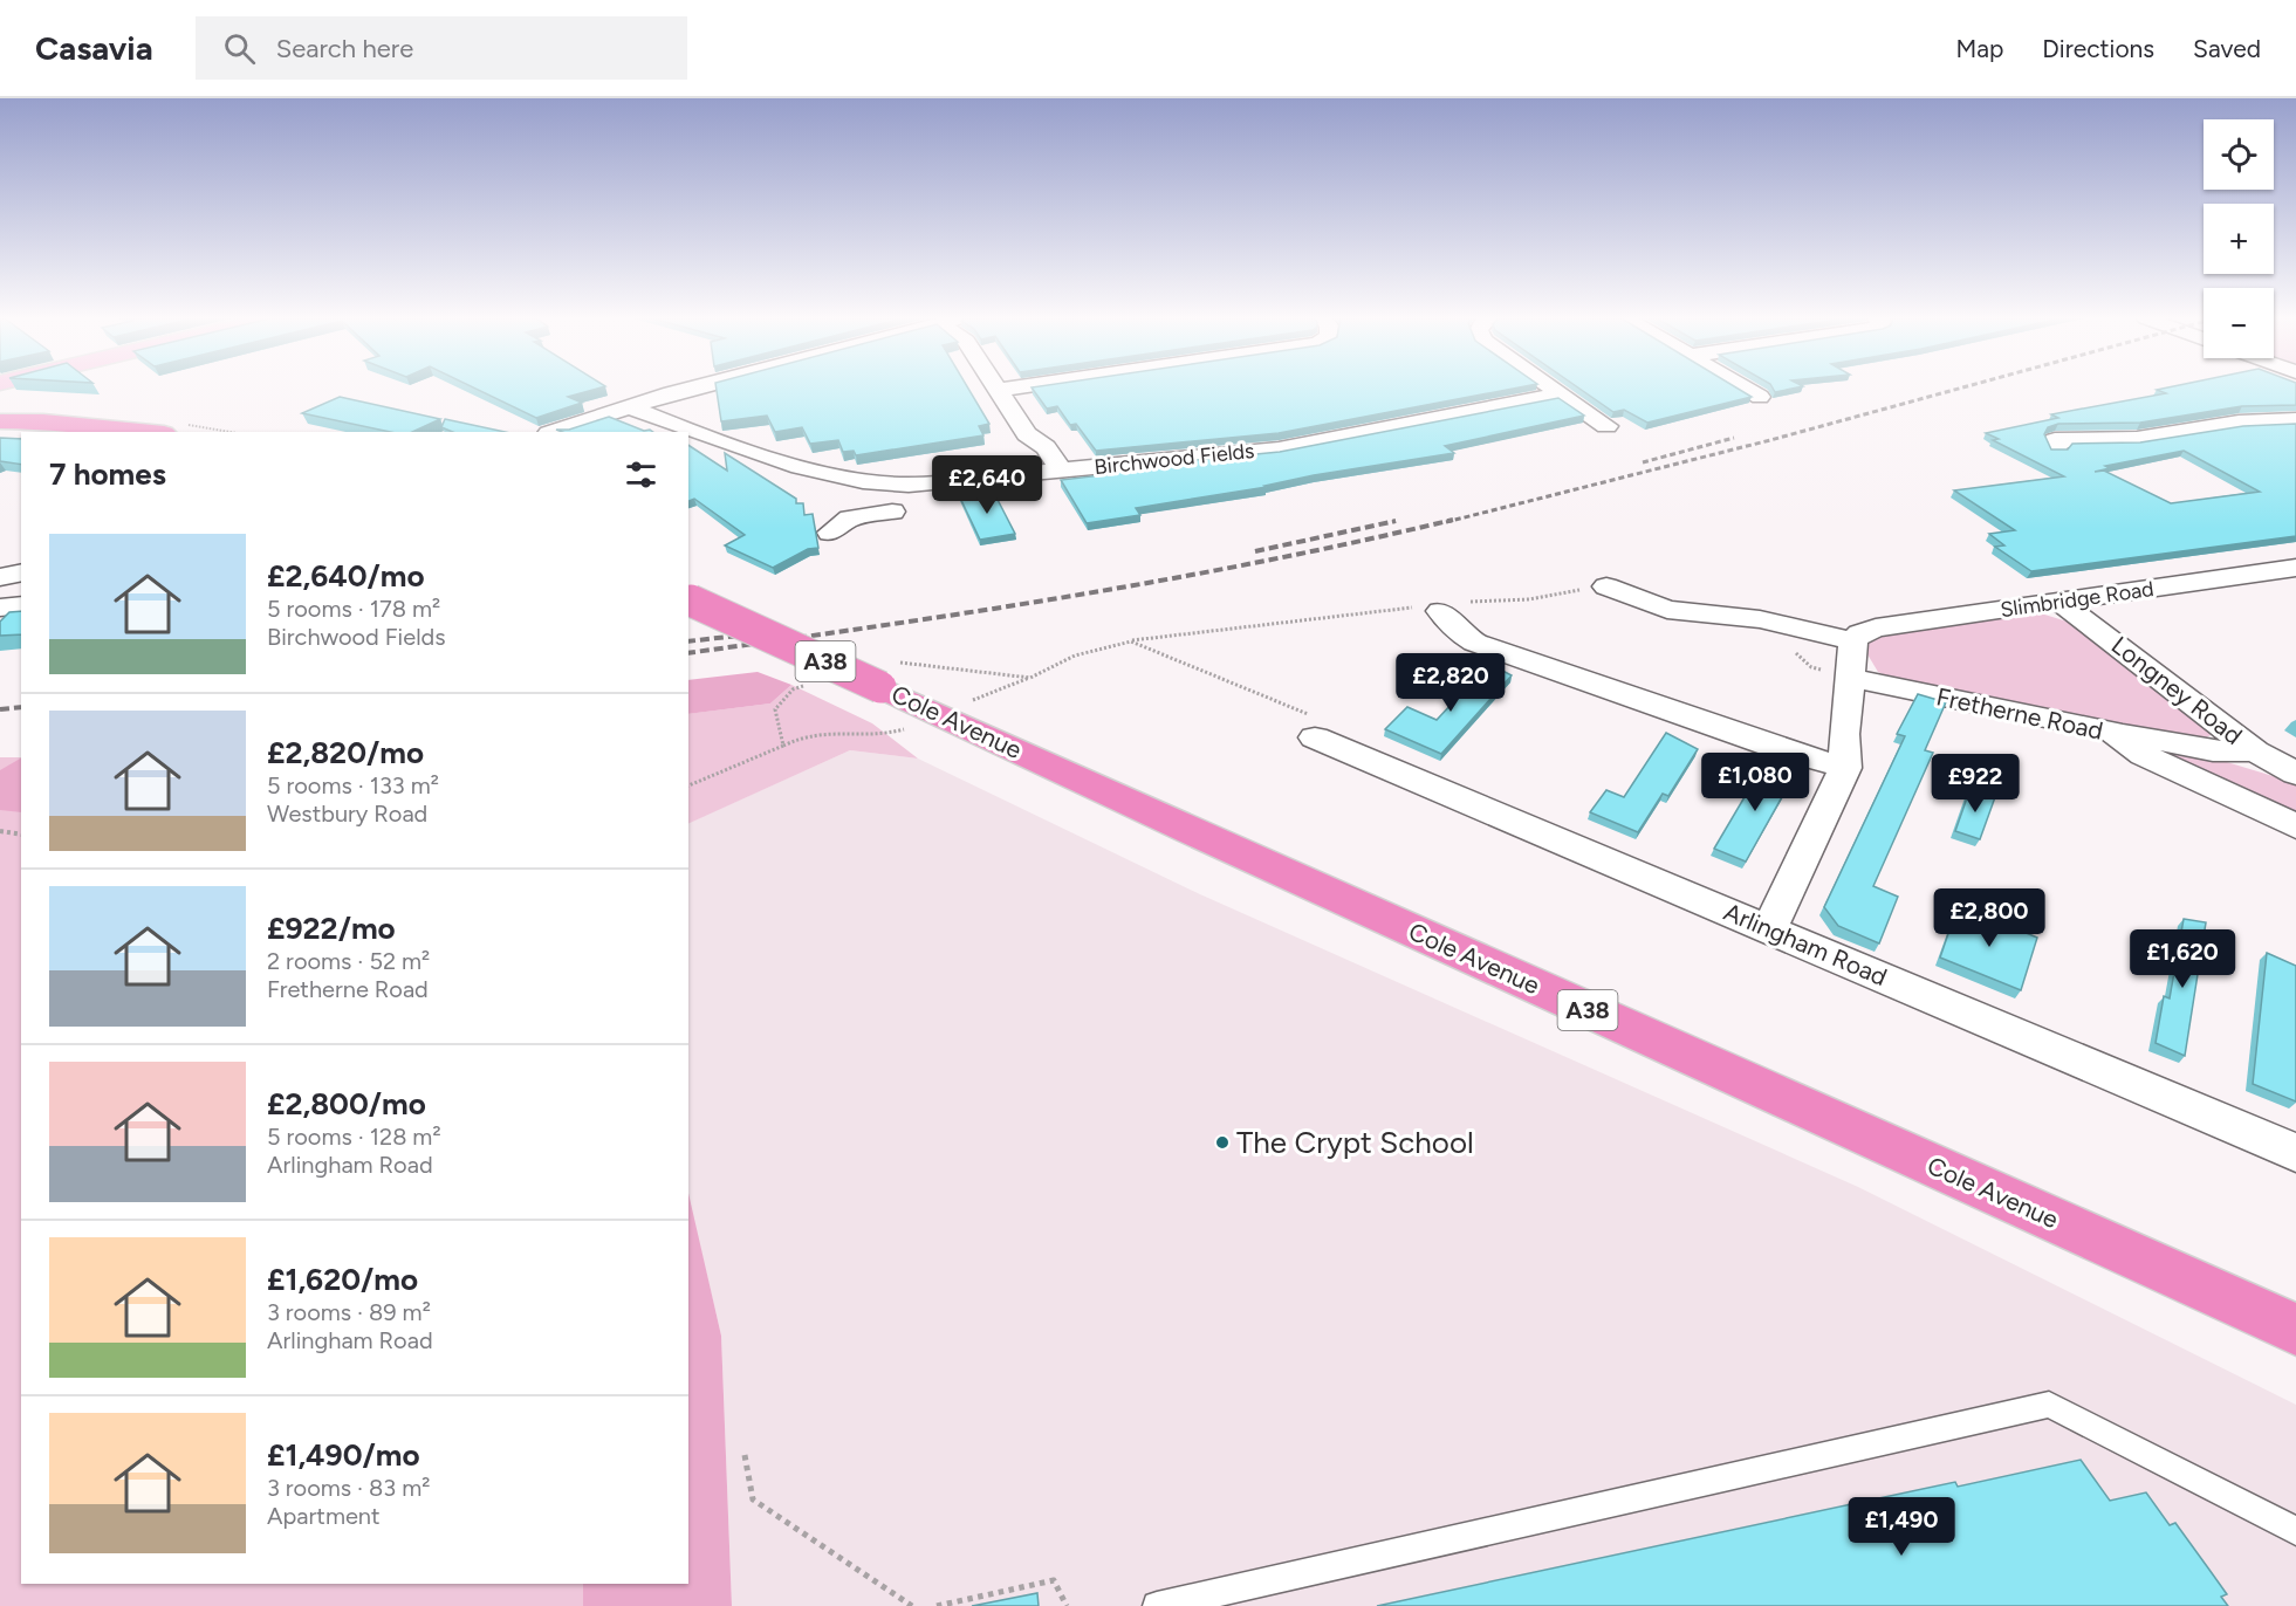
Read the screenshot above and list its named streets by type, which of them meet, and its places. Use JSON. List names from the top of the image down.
{
  "streets": {
    "highway": ["A38", "Cole Avenue"],
    "street": [
      "Birchwood Fields",
      "Slimbridge Road",
      "Longney Road",
      "Fretherne Road",
      "Arlingham Road"
    ]
  },
  "crossings": [
    ["Slimbridge Road", "Longney Road"]
  ],
  "places": ["The Crypt School"],
  "page": {
    "header": "Casavia",
    "search": "Search here",
    "nav": ["Map", "Directions", "Saved"],
    "map_buttons": ["+", "−"],
    "heading": "7 homes",
    "price": [
      "£2,640",
      "£2,820",
      "£1,080",
      "£922",
      "£2,800",
      "£1,620",
      "£1,490"
    ],
    "list": [
      {
        "name": "£2,640/mo",
        "note": "5 rooms · 178 m² · Birchwood Fields"
      },
      {
        "name": "£2,820/mo",
        "note": "5 rooms · 133 m² · Westbury Road"
      },
      {
        "name": "£922/mo",
        "note": "2 rooms · 52 m² · Fretherne Road"
      },
      {
        "name": "£2,800/mo",
        "note": "5 rooms · 128 m² · Arlingham Road"
      },
      {
        "name": "£1,620/mo",
        "note": "3 rooms · 89 m² · Arlingham Road"
      },
      {
        "name": "£1,490/mo",
        "note": "3 rooms · 83 m² · Apartment"
      }
    ]
  }
}
